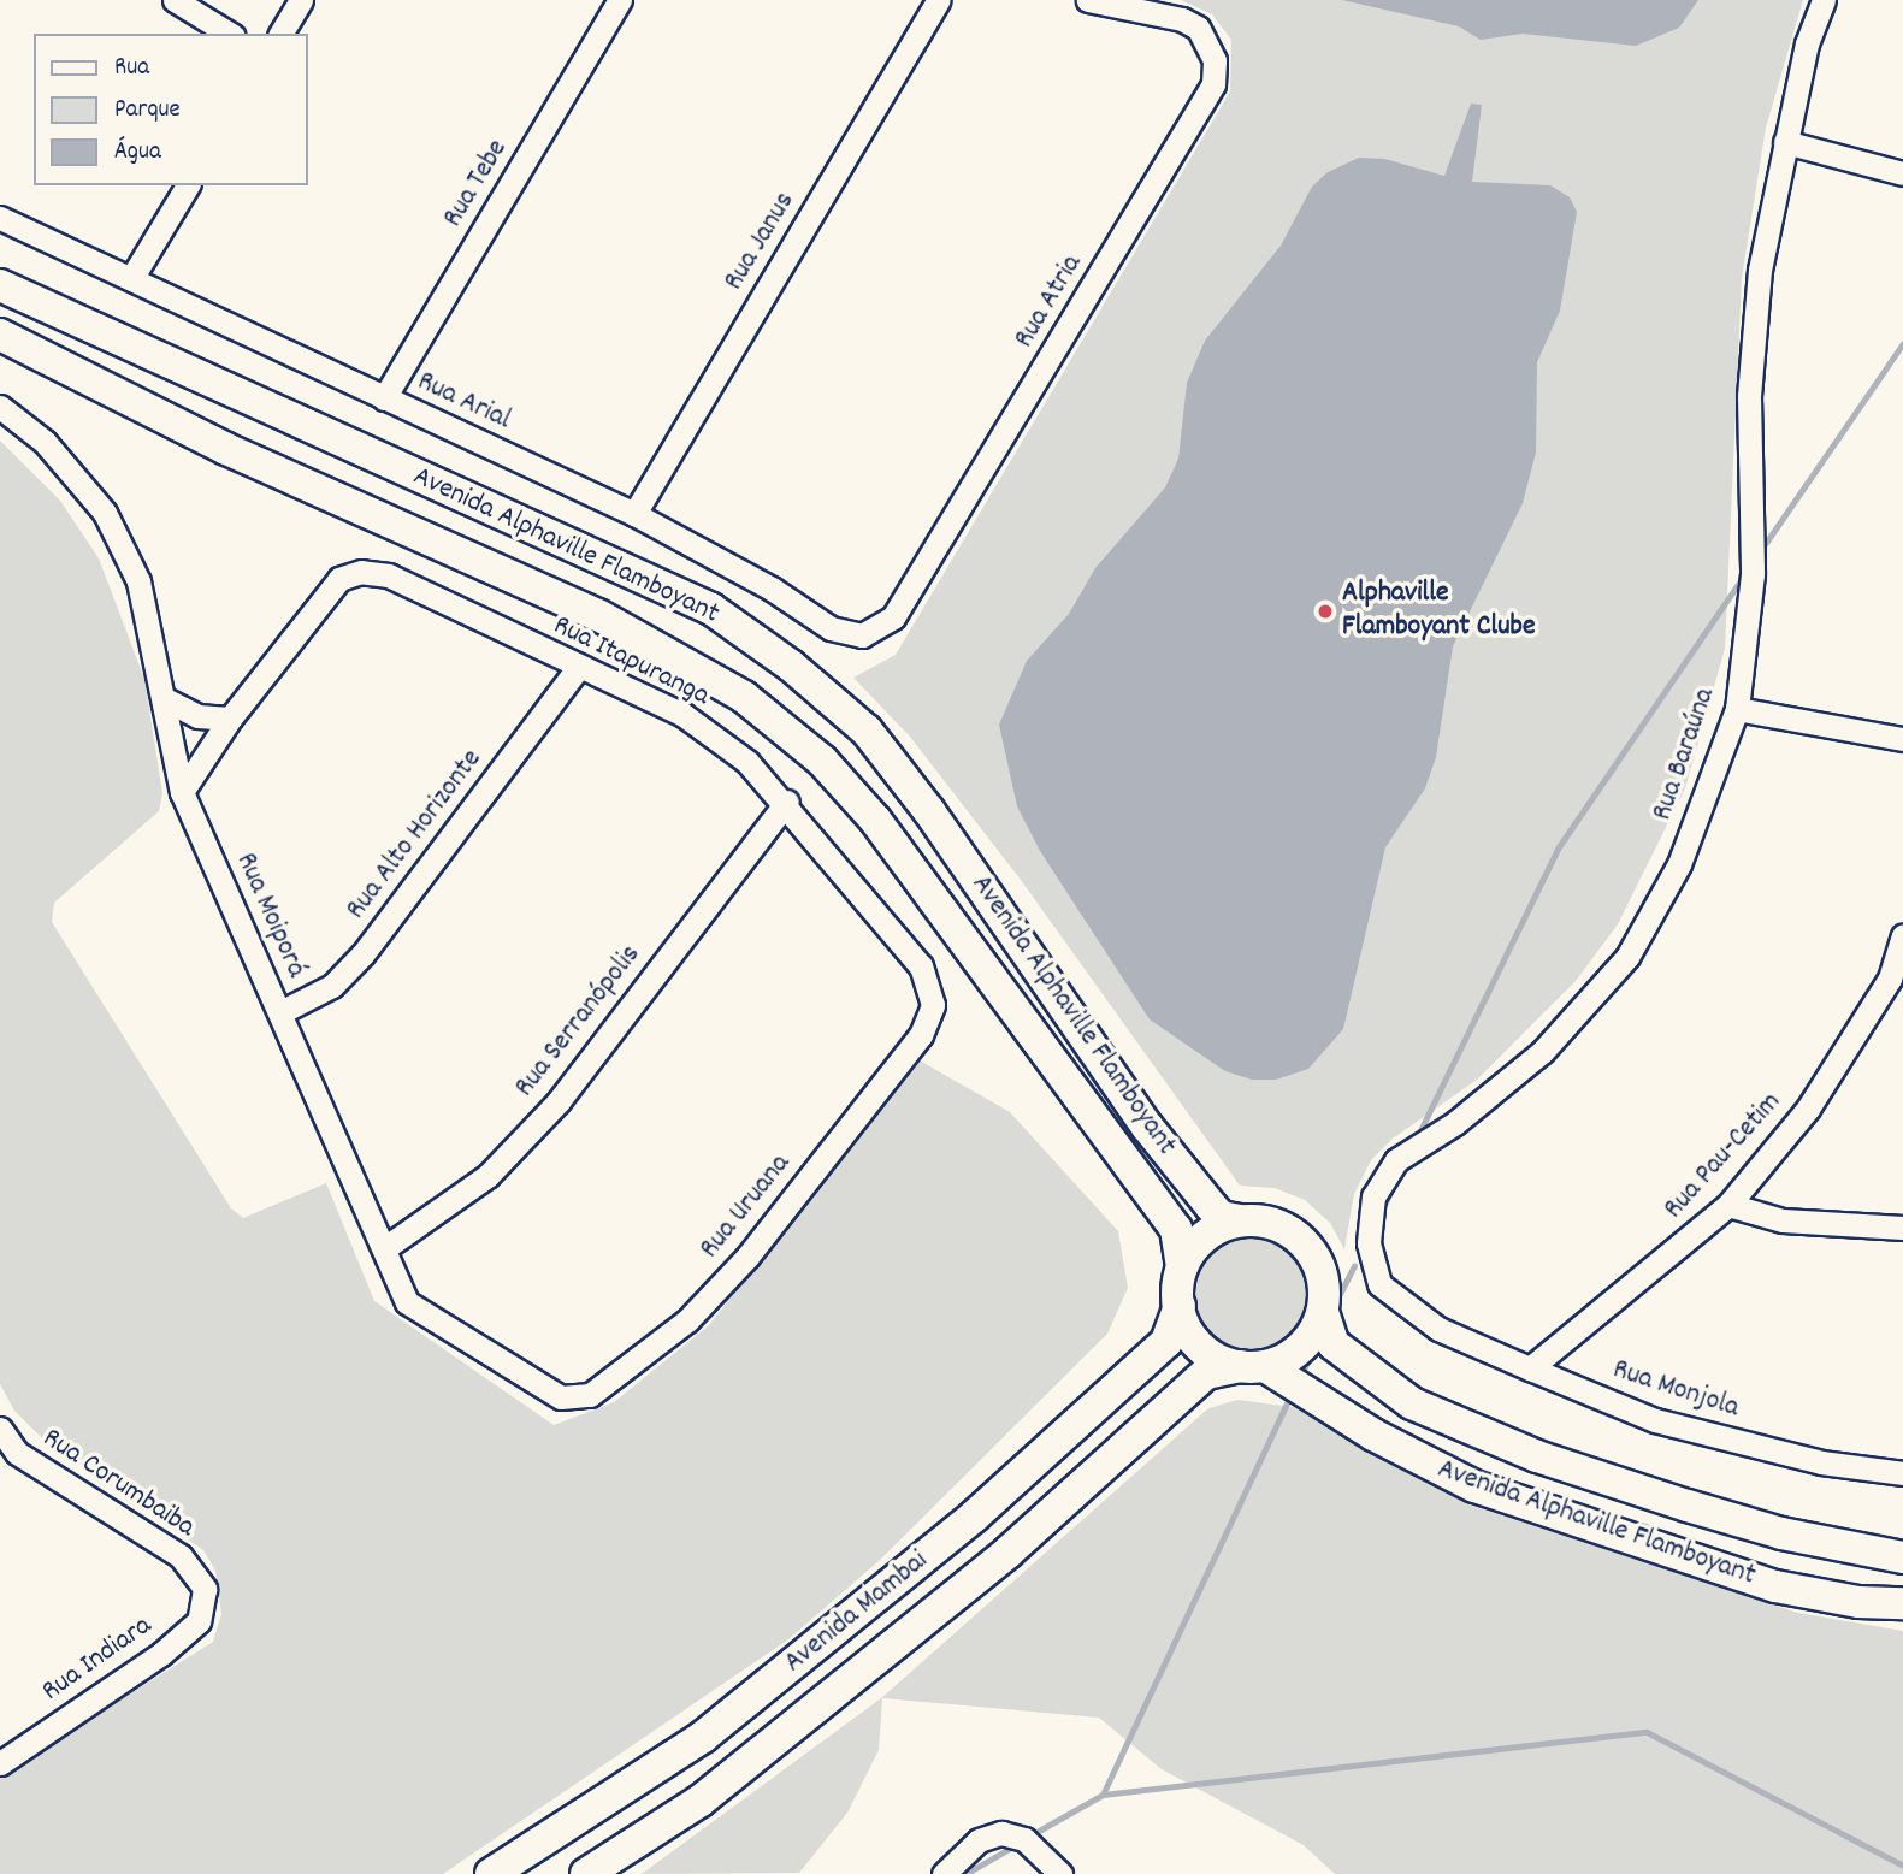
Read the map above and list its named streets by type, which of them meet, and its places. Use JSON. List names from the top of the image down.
{
  "streets": {
    "street": [
      "Rua Tebe",
      "Rua Janus",
      "Rua Atria",
      "Rua Arial",
      "Avenida Alphaville Flamboyant",
      "Rua Itapuranga",
      "Rua Baraúna",
      "Rua Alto Horizonte",
      "Rua Moiporá",
      "Rua Serranópolis",
      "Rua Pau-Cetim",
      "Rua Uruana",
      "Rua Monjola",
      "Rua Corumbaiba",
      "Avenida Mambai",
      "Rua Indiara"
    ]
  },
  "crossings": [
    ["Rua Tebe", "Rua Arial"],
    ["Rua Janus", "Rua Arial"],
    ["Rua Atria", "Rua Arial"],
    ["Avenida Alphaville Flamboyant", "Avenida Mambai"],
    ["Rua Itapuranga", "Rua Alto Horizonte"],
    ["Rua Itapuranga", "Rua Serranópolis"],
    ["Rua Itapuranga", "Rua Uruana"],
    ["Rua Baraúna", "Rua Monjola"],
    ["Rua Alto Horizonte", "Rua Moiporá"],
    ["Rua Moiporá", "Rua Serranópolis"],
    ["Rua Moiporá", "Rua Uruana"],
    ["Rua Pau-Cetim", "Rua Monjola"],
    ["Rua Corumbaiba", "Rua Indiara"]
  ],
  "places": ["Alphaville Flamboyant Clube"],
  "legend": ["Rua", "Parque", "Água"]
}
